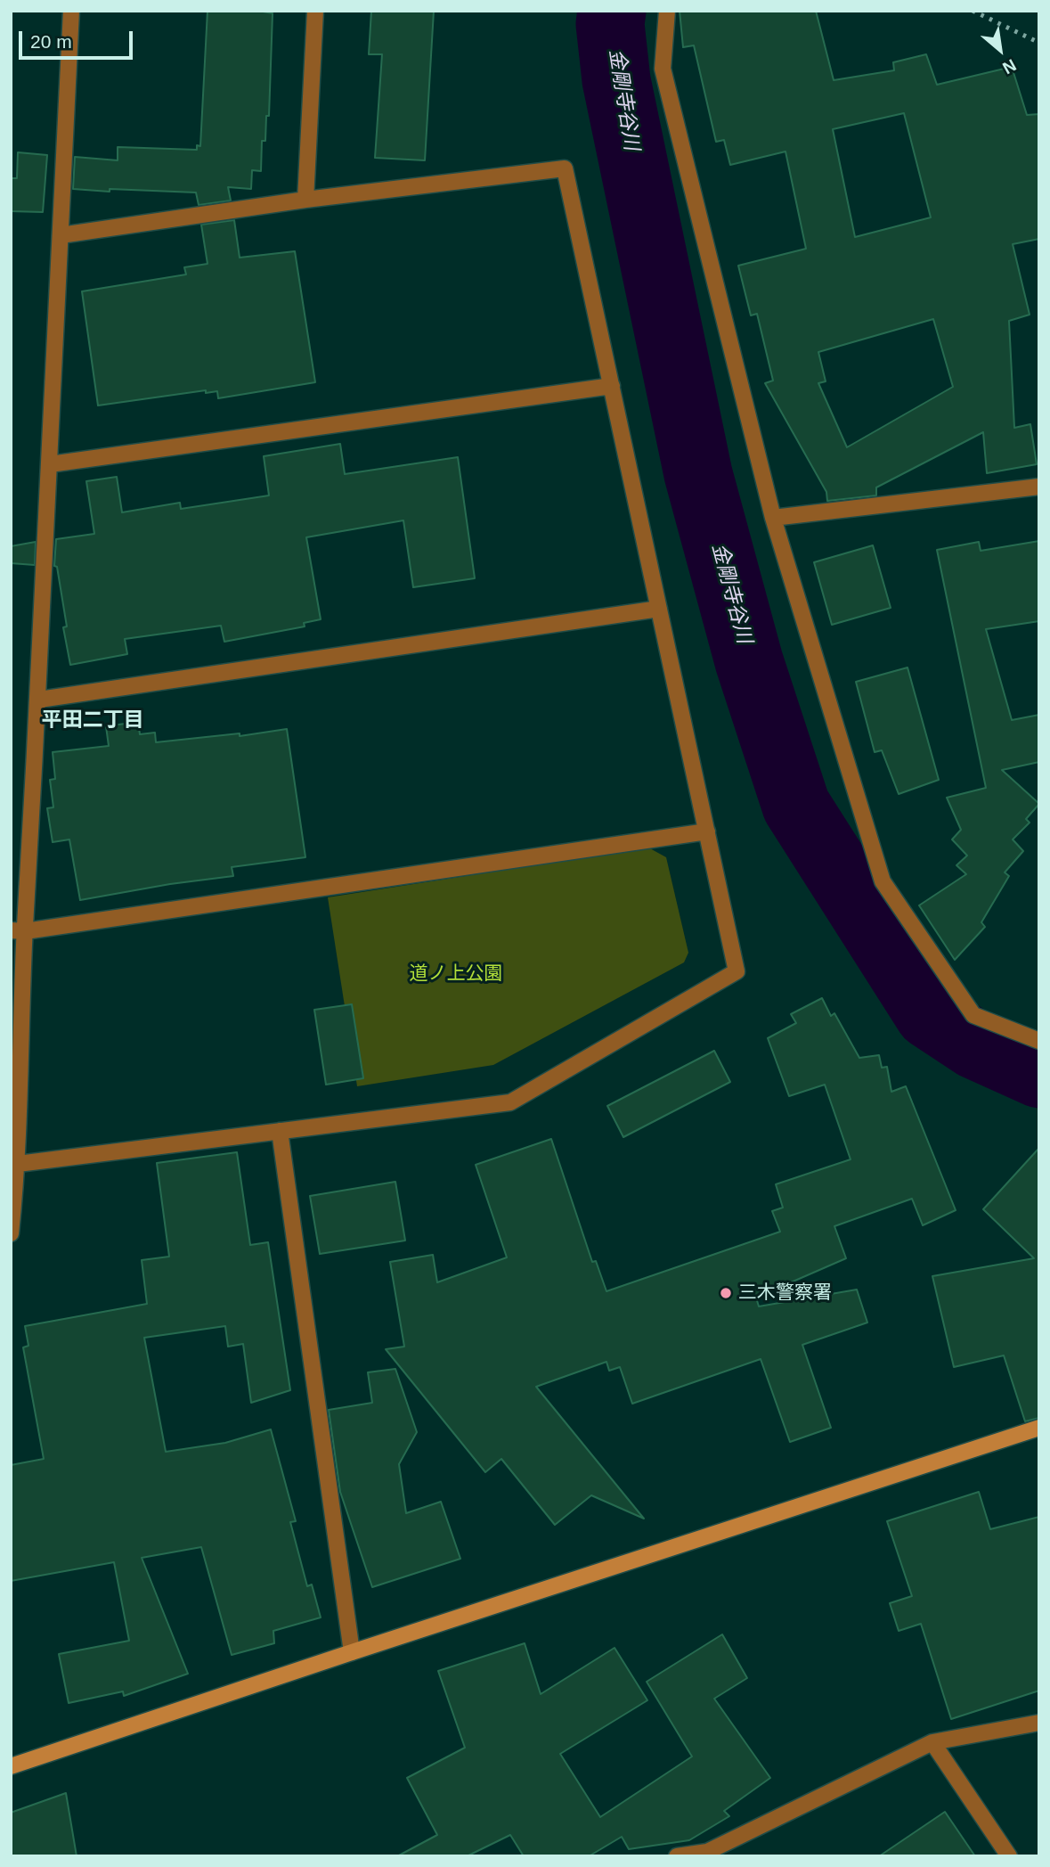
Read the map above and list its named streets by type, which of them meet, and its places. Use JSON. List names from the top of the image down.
{
  "districts": ["平田二丁目"],
  "water": ["金剛寺谷川"],
  "parks": ["道ノ上公園"],
  "places": ["三木警察署"],
  "scale_bar": "20 m",
  "north": "bottom right"
}
